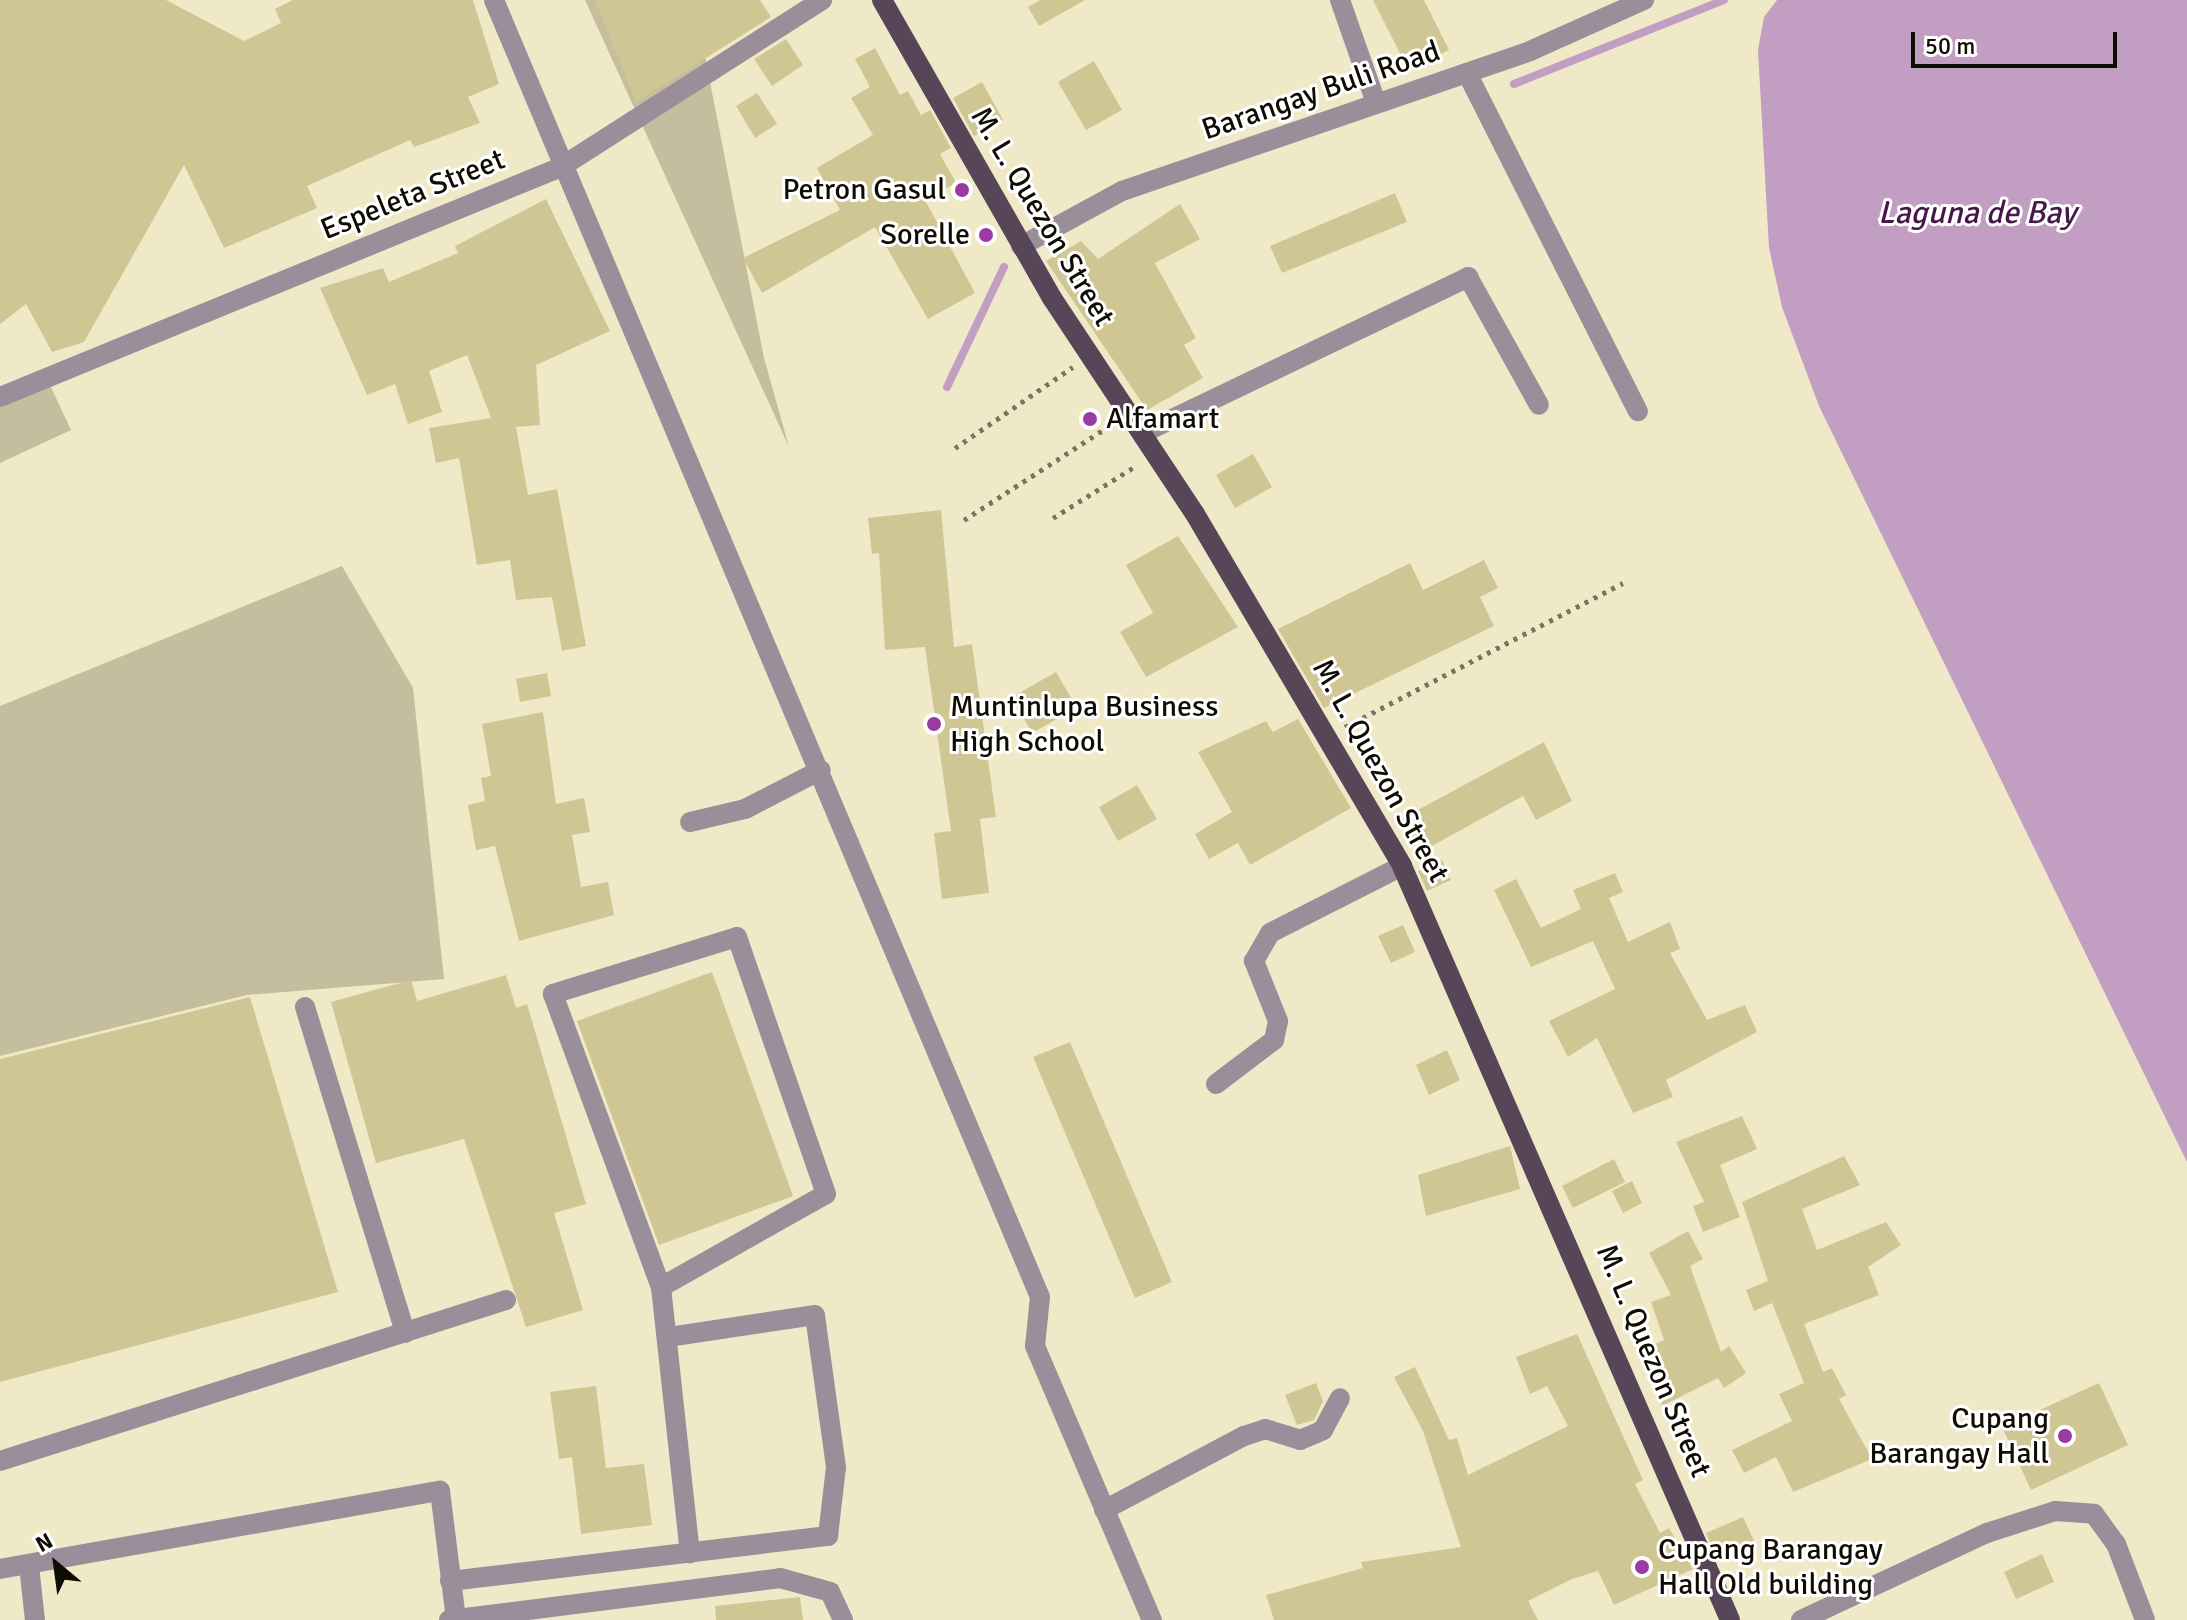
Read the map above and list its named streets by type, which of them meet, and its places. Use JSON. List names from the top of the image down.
{
  "streets": {
    "main road": ["M. L. Quezon Street"],
    "street": ["Barangay Buli Road", "Espeleta Street"]
  },
  "crossings": [
    ["Barangay Buli Road", "M. L. Quezon Street"]
  ],
  "water": ["Laguna de Bay"],
  "places": [
    "Petron Gasul",
    "Sorelle",
    "Alfamart",
    "Muntinlupa Business High School",
    "Cupang Barangay Hall",
    "Cupang Barangay Hall Old building"
  ],
  "scale_bar": "50 m",
  "north": "top left"
}
